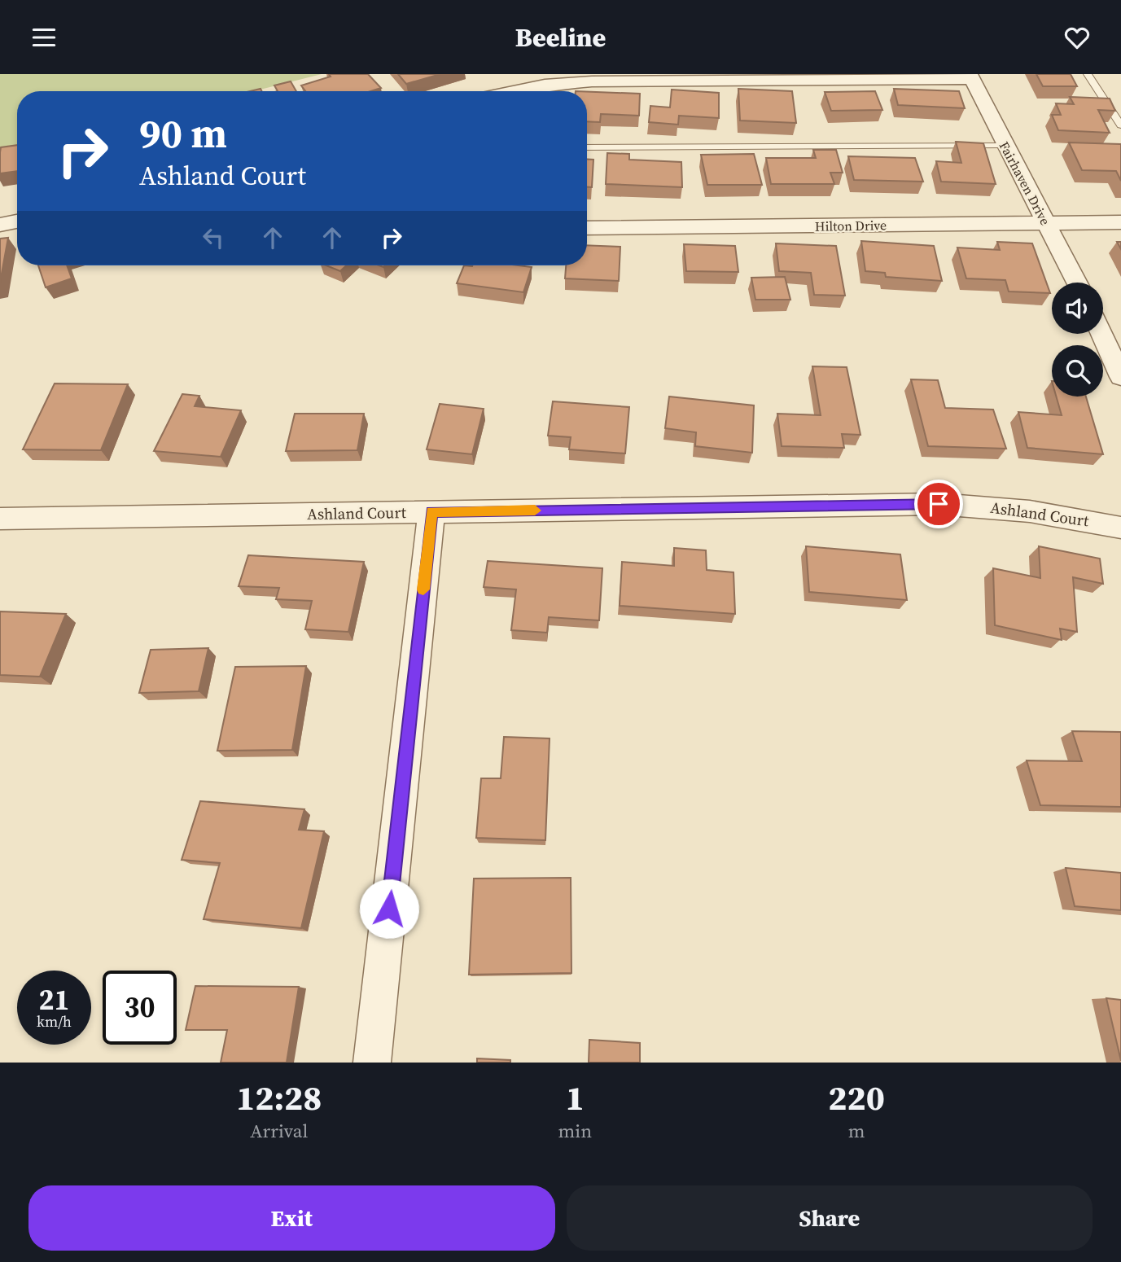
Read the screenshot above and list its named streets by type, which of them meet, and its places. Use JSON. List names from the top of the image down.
{
  "streets": {
    "street": ["Fairhaven Drive", "Hilton Drive", "Ashland Court"]
  },
  "crossings": [
    ["Fairhaven Drive", "Hilton Drive"]
  ],
  "page": {
    "header": "Beeline",
    "turn": ["90 m", "Ashland Court"],
    "speed": "21 km/h",
    "limit": "30",
    "eta": [
      "12:28",
      "Arrival",
      "1",
      "min",
      "220",
      "m"
    ],
    "buttons": ["Exit", "Share"]
  }
}
